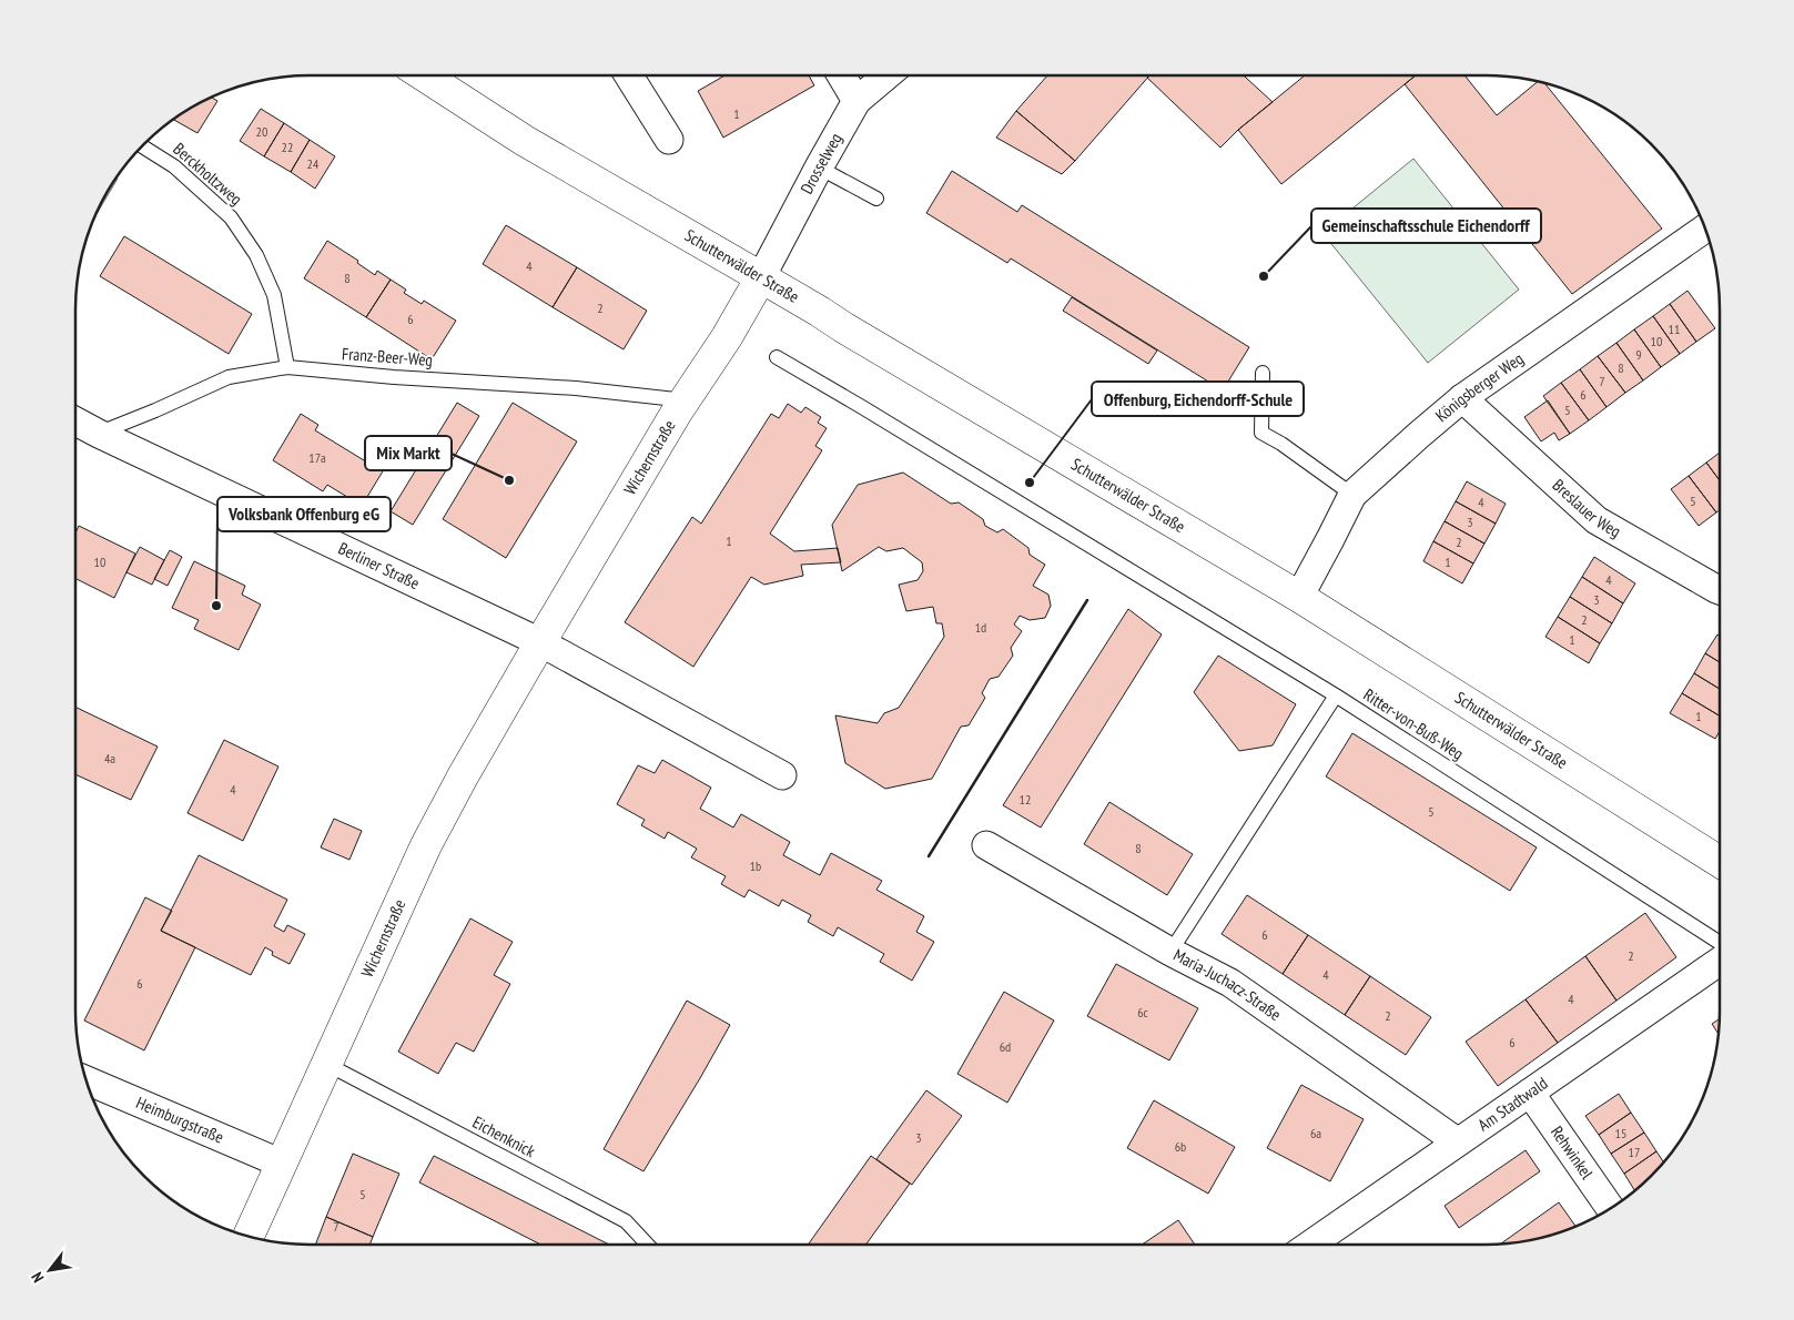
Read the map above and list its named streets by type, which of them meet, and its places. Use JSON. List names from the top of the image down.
{
  "streets": {
    "main road": ["Schutterwälder Straße", "Wichernstraße"],
    "street": [
      "Drosselweg",
      "Königsberger Weg",
      "Breslauer Weg",
      "Berliner Straße",
      "Maria-Juchacz-Straße",
      "Am Stadtwald",
      "Heimburgstraße",
      "Rehwinkel"
    ],
    "lane": [
      "Berckholtzweg",
      "Franz-Beer-Weg",
      "Ritter-von-Buß-Weg",
      "Eichenknick"
    ]
  },
  "crossings": [
    ["Drosselweg", "Schutterwälder Straße"],
    ["Drosselweg", "Wichernstraße"],
    ["Berckholtzweg", "Franz-Beer-Weg"],
    ["Schutterwälder Straße", "Königsberger Weg"],
    ["Schutterwälder Straße", "Wichernstraße"],
    ["Franz-Beer-Weg", "Wichernstraße"],
    ["Franz-Beer-Weg", "Berliner Straße"],
    ["Königsberger Weg", "Breslauer Weg"],
    ["Wichernstraße", "Berliner Straße"],
    ["Wichernstraße", "Heimburgstraße"],
    ["Wichernstraße", "Eichenknick"],
    ["Maria-Juchacz-Straße", "Am Stadtwald"],
    ["Am Stadtwald", "Rehwinkel"]
  ],
  "places": [
    "Gemeinschaftsschule Eichendorff",
    "Mix Markt",
    "Offenburg, Eichendorff-Schule",
    "Volksbank Offenburg eG"
  ],
  "house_numbers": [
    "1",
    "20",
    "22",
    "24",
    "4",
    "8",
    "2",
    "6",
    "11",
    "10",
    "9",
    "8",
    "7",
    "6",
    "5",
    "17a",
    "5",
    "4",
    "3",
    "1",
    "2",
    "10",
    "1",
    "4",
    "3",
    "2",
    "1d",
    "1",
    "1",
    "4a",
    "4",
    "12",
    "5",
    "8",
    "1b",
    "6",
    "2",
    "4",
    "6",
    "4",
    "6c",
    "2",
    "6",
    "6d",
    "6a",
    "15",
    "3",
    "6b",
    "17",
    "5",
    "7"
  ],
  "north": "bottom left"
}
